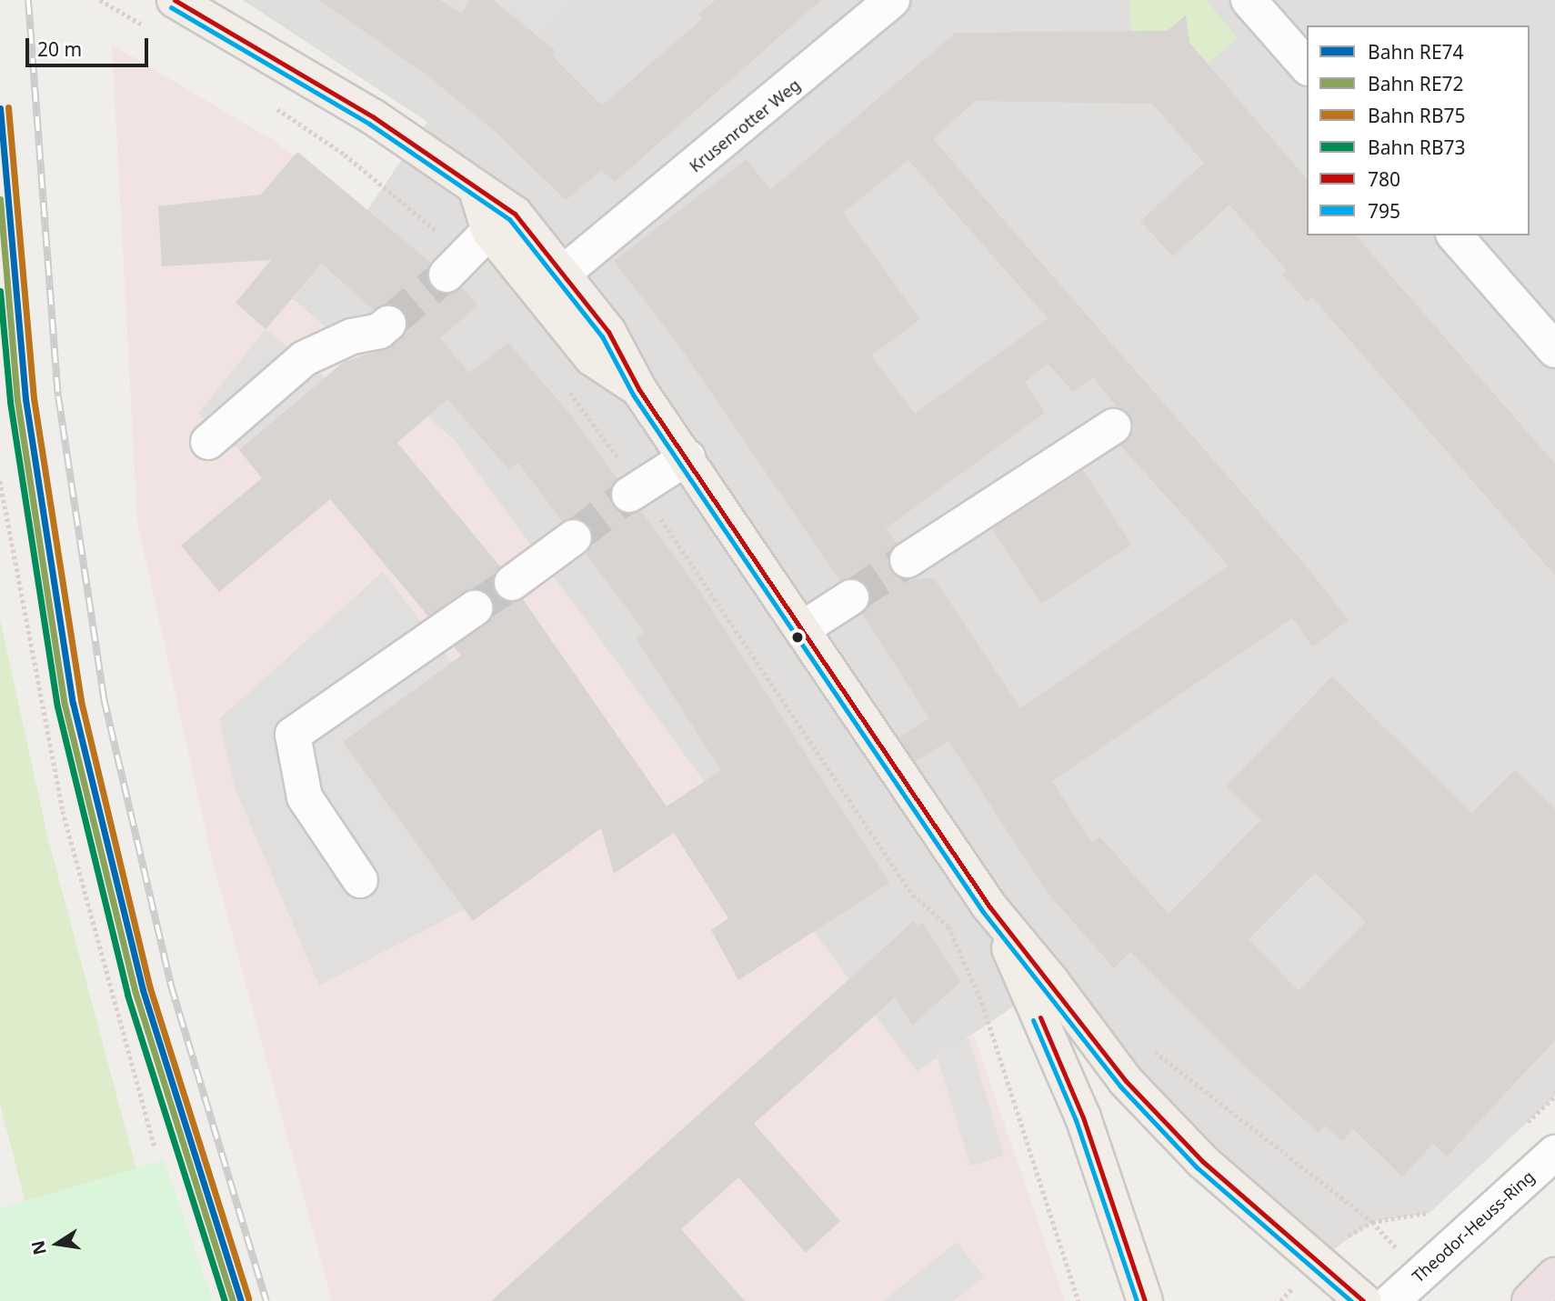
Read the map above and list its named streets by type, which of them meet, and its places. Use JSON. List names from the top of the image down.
{
  "streets": {
    "street": ["Krusenrotter Weg", "Theodor-Heuss-Ring"]
  },
  "lines": [
    "transit line 780",
    "transit line 795",
    "rail line RB75",
    "rail line RE74",
    "rail line RE72",
    "rail line RB73"
  ],
  "legend": [
    "Bahn RE74",
    "Bahn RE72",
    "Bahn RB75",
    "Bahn RB73",
    "780",
    "795"
  ],
  "scale_bar": "20 m",
  "north": "left"
}
